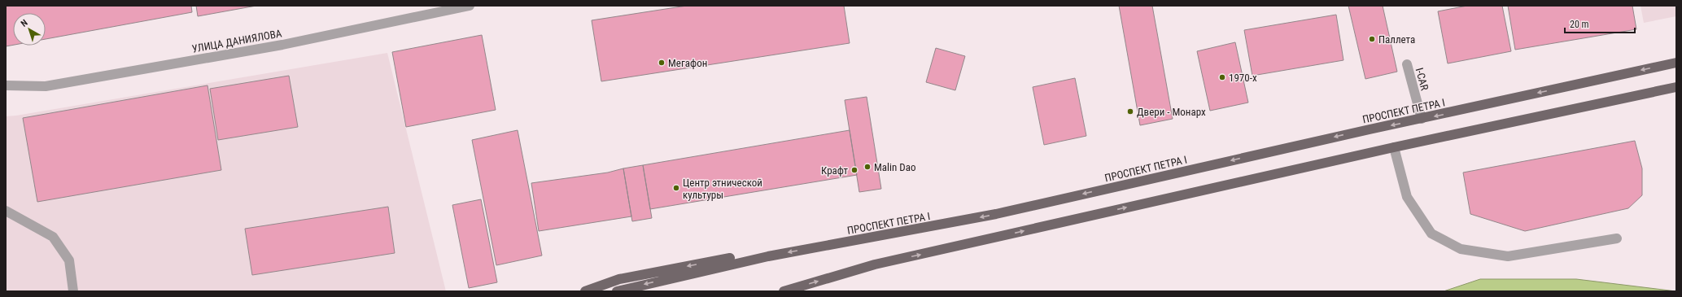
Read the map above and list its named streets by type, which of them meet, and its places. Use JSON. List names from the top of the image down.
{
  "streets": {
    "main road": ["ПРОСПЕКТ ПЕТРА I"],
    "street": ["УЛИЦА ДАНИЯЛОВА", "I-CAR"]
  },
  "crossings": [
    ["I-CAR", "ПРОСПЕКТ ПЕТРА I"]
  ],
  "places": [
    "Паллета",
    "Мегафон",
    "1970-х",
    "Двери - Монарх",
    "Malin Dao",
    "Крафт",
    "Центр этнической культуры"
  ],
  "scale_bar": "20 m",
  "north": "top left"
}
